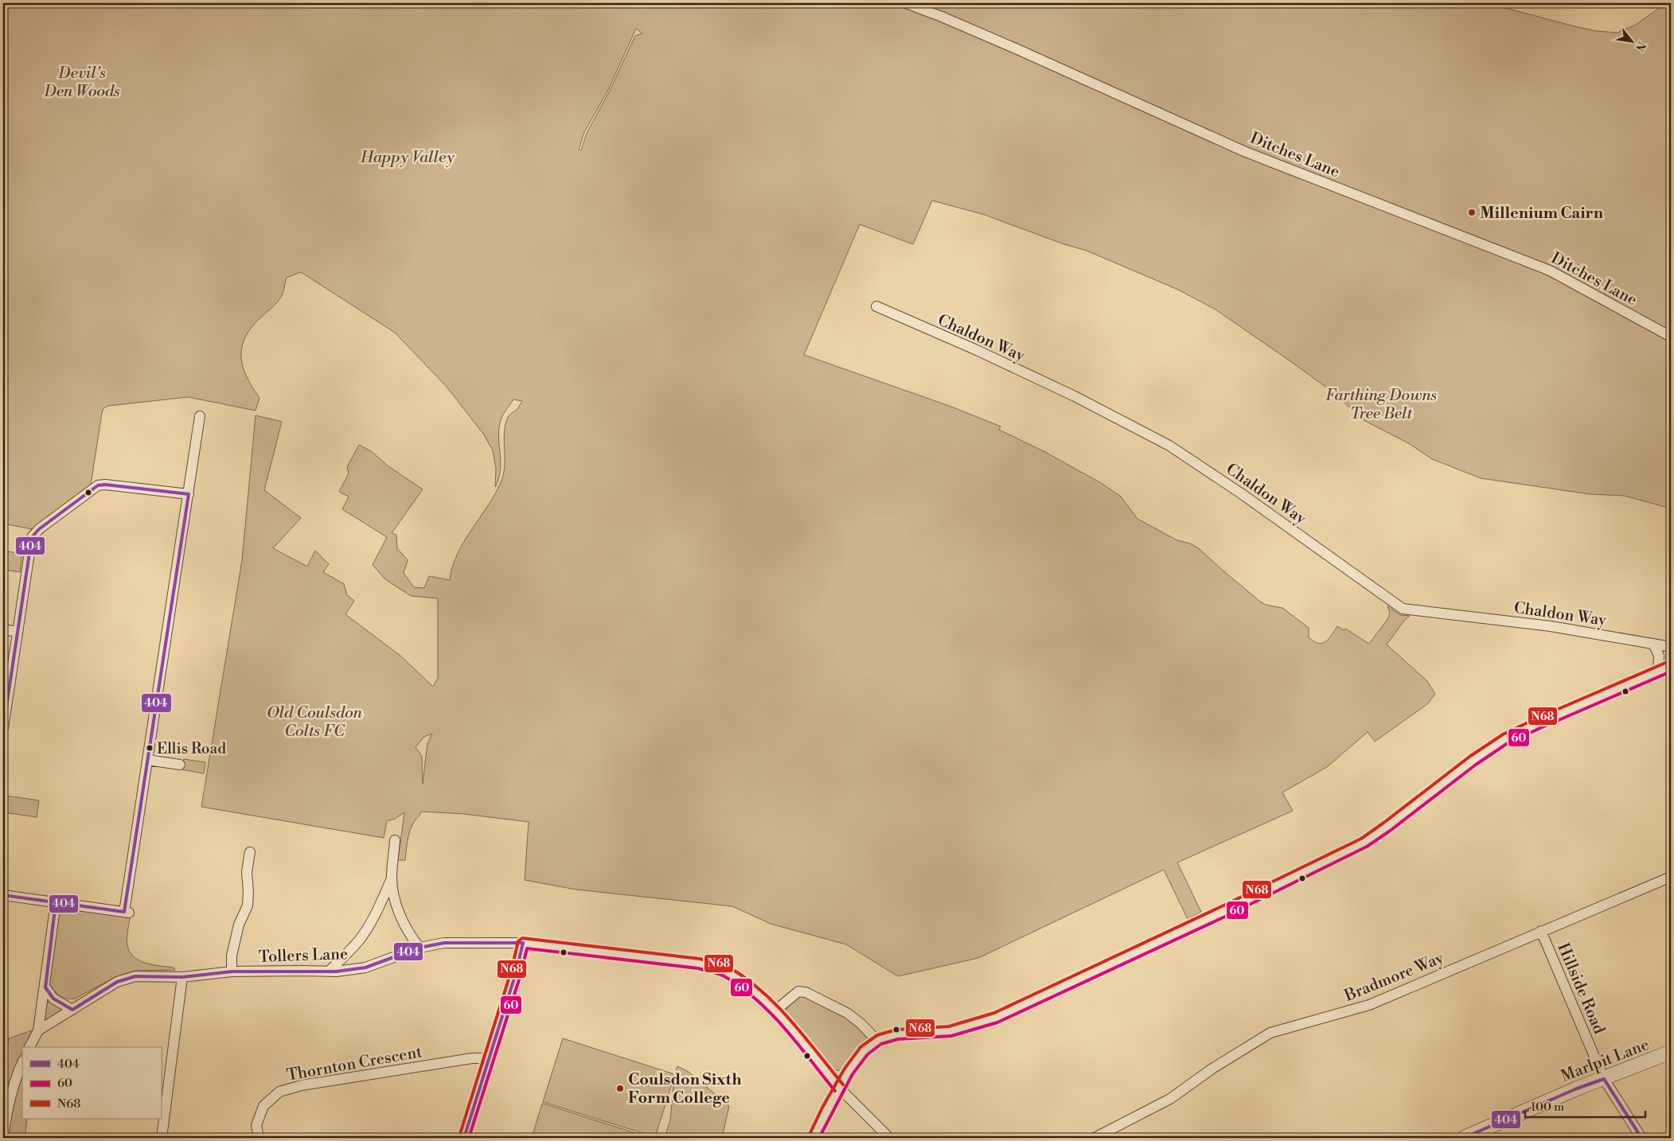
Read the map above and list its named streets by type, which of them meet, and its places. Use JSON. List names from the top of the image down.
{
  "streets": {
    "main road": ["Marlpit Lane"],
    "street": [
      "Ditches Lane",
      "Chaldon Way",
      "Tollers Lane",
      "Bradmore Way",
      "Hillside Road",
      "Thornton Crescent"
    ]
  },
  "crossings": [
    ["Bradmore Way", "Hillside Road"],
    ["Hillside Road", "Marlpit Lane"]
  ],
  "parks": [
    "Devil's Den Woods",
    "Happy Valley",
    "Farthing Downs Tree Belt",
    "Old Coulsdon Colts FC"
  ],
  "places": ["Millenium Cairn", "Ellis Road", "Coulsdon Sixth Form College"],
  "lines": ["transit line 404", "transit line N68", "transit line 60"],
  "legend": ["404", "60", "N68"],
  "scale_bar": "100 m",
  "north": "bottom right"
}
